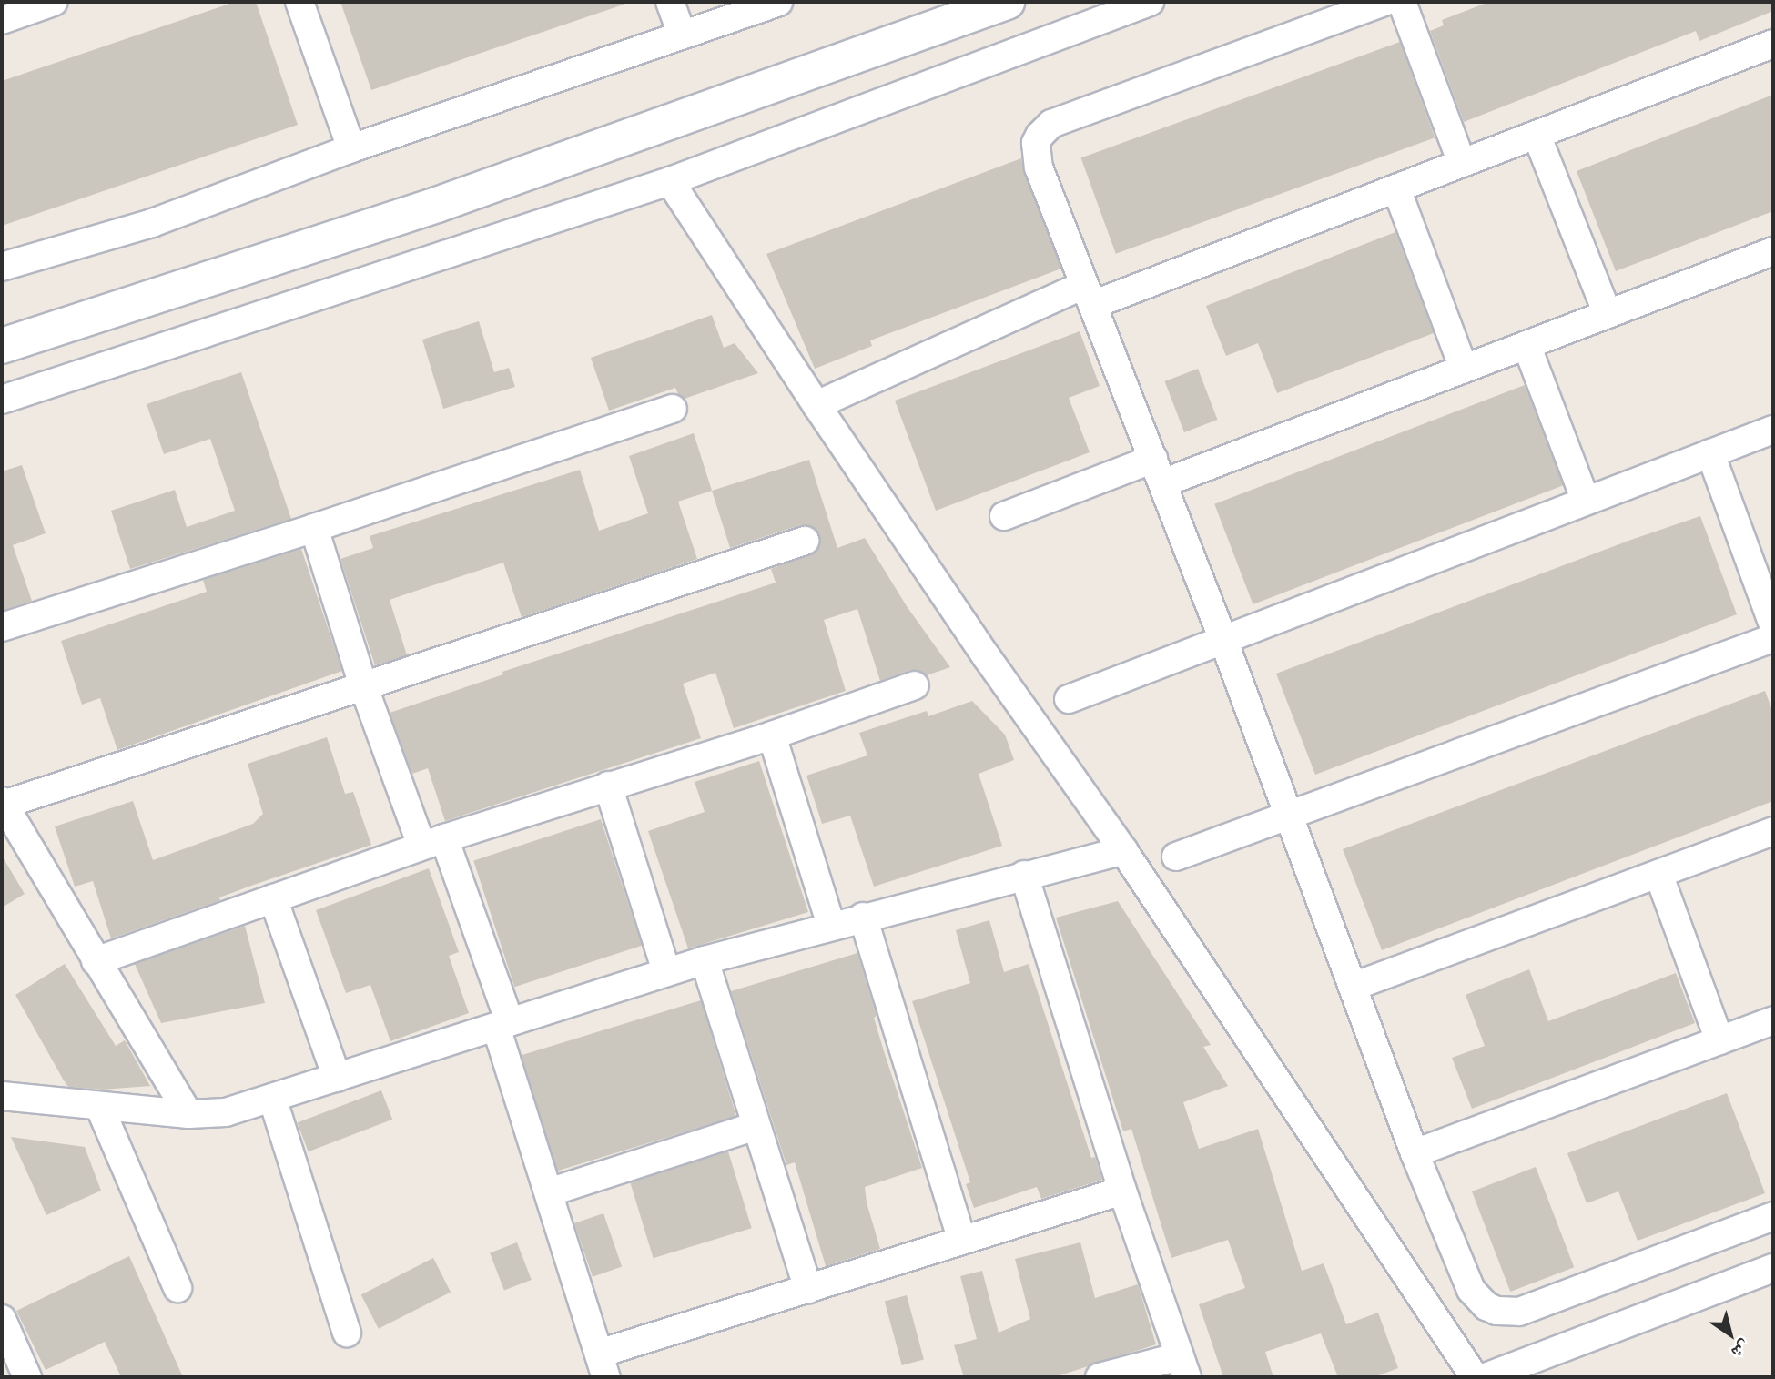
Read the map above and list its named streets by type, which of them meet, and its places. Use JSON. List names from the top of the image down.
{
  "north": "bottom right"
}
